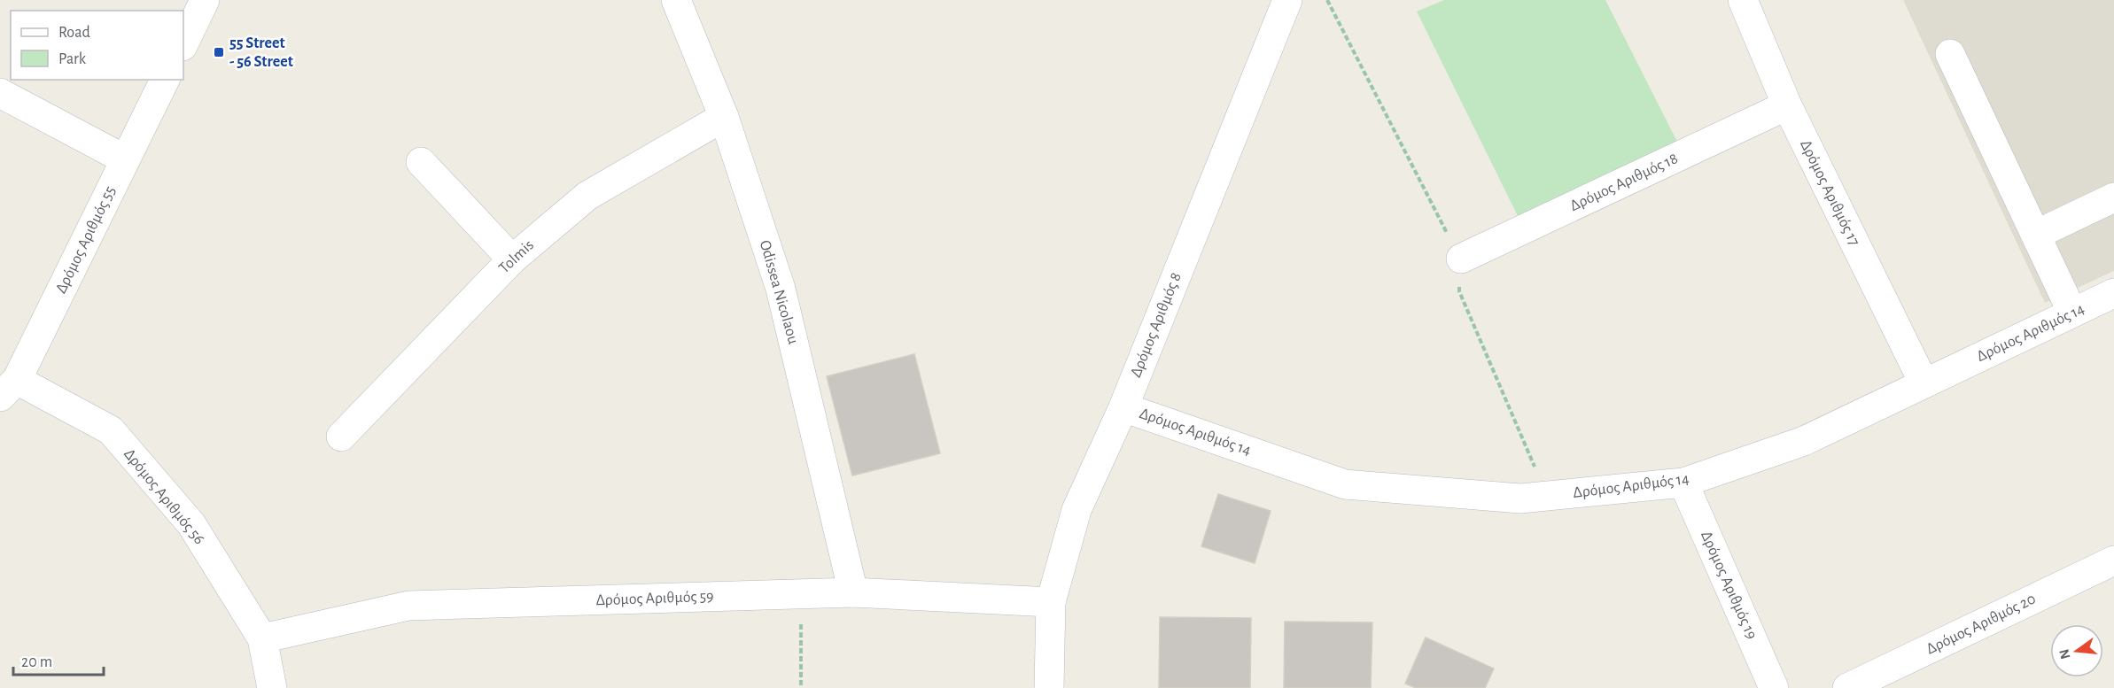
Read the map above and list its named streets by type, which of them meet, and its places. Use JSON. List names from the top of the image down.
{
  "streets": {
    "street": [
      "Δρόμος Αριθμός 18",
      "Δρόμος Αριθμός 17",
      "Δρόμος Αριθμός 55",
      "Tolmis",
      "Odissea Nicolaou",
      "Δρόμος Αριθμός 8",
      "Δρόμος Αριθμός 14",
      "Δρόμος Αριθμός 56",
      "Δρόμος Αριθμός 19",
      "Δρόμος Αριθμός 59",
      "Δρόμος Αριθμός 20"
    ]
  },
  "crossings": [
    ["Δρόμος Αριθμός 18", "Δρόμος Αριθμός 17"],
    ["Δρόμος Αριθμός 17", "Δρόμος Αριθμός 14"],
    ["Δρόμος Αριθμός 55", "Δρόμος Αριθμός 56"],
    ["Tolmis", "Odissea Nicolaou"],
    ["Odissea Nicolaou", "Δρόμος Αριθμός 59"],
    ["Δρόμος Αριθμός 8", "Δρόμος Αριθμός 14"],
    ["Δρόμος Αριθμός 8", "Δρόμος Αριθμός 59"],
    ["Δρόμος Αριθμός 14", "Δρόμος Αριθμός 19"],
    ["Δρόμος Αριθμός 56", "Δρόμος Αριθμός 59"]
  ],
  "places": {
    "transit": ["55 Street - 56 Street"]
  },
  "legend": ["Road", "Park"],
  "scale_bar": "20 m",
  "north": "left"
}
